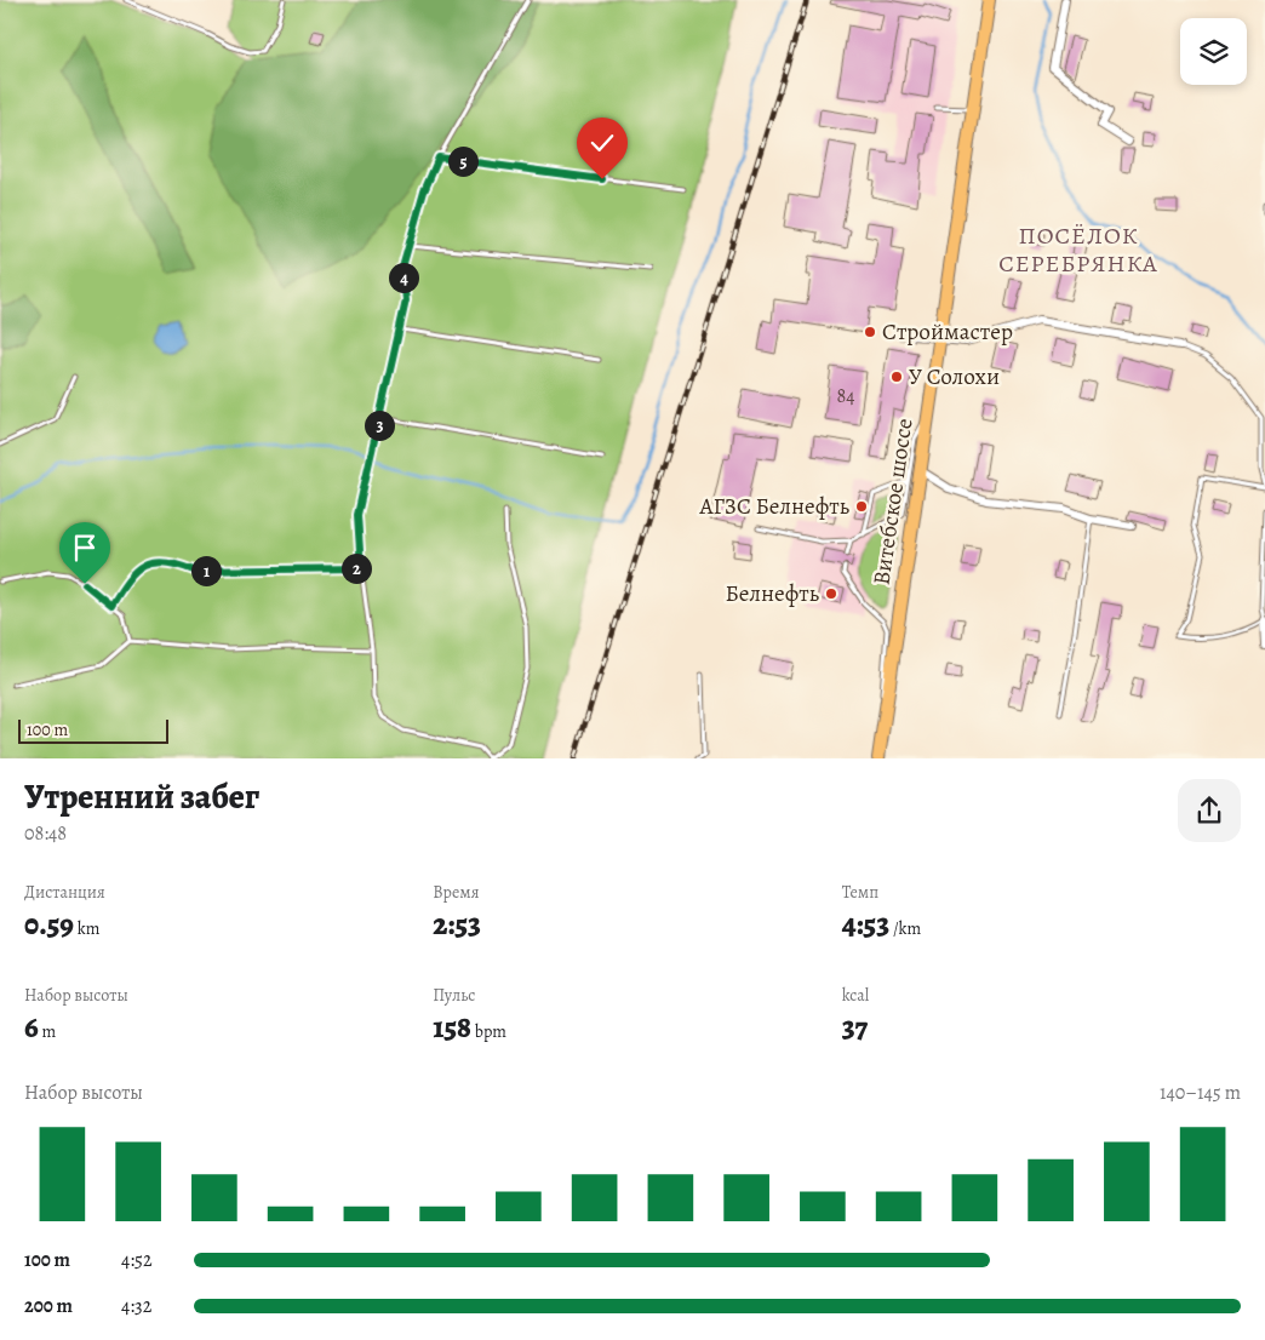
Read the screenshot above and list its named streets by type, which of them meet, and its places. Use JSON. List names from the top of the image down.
{
  "streets": {
    "main road": ["Витебское шоссе"]
  },
  "districts": ["ПОСЁЛОК СЕРЕБРЯНКА"],
  "places": [
    "Строймастер",
    "У Солохи",
    "АГЗС Белнефть",
    "Белнефть"
  ],
  "house_numbers": ["84"],
  "scale_bar": "100 m",
  "page": {
    "pins": [
      "5",
      "4",
      "3",
      "2",
      "1"
    ],
    "scale": "100 m",
    "heading": ["Утренний забег", "08:48"],
    "stats": [
      ["Дистанция", "0.59 km"],
      ["Время", "2:53"],
      ["Темп", "4:53 /km"],
      ["Набор высоты", "6 m"],
      ["Пульс", "158 bpm"],
      ["kcal", "37"]
    ],
    "chart": ["Набор высоты", "140–145 m"],
    "list": [
      {
        "name": "100 m",
        "note": "4:52"
      },
      {
        "name": "200 m",
        "note": "4:32"
      }
    ]
  }
}
